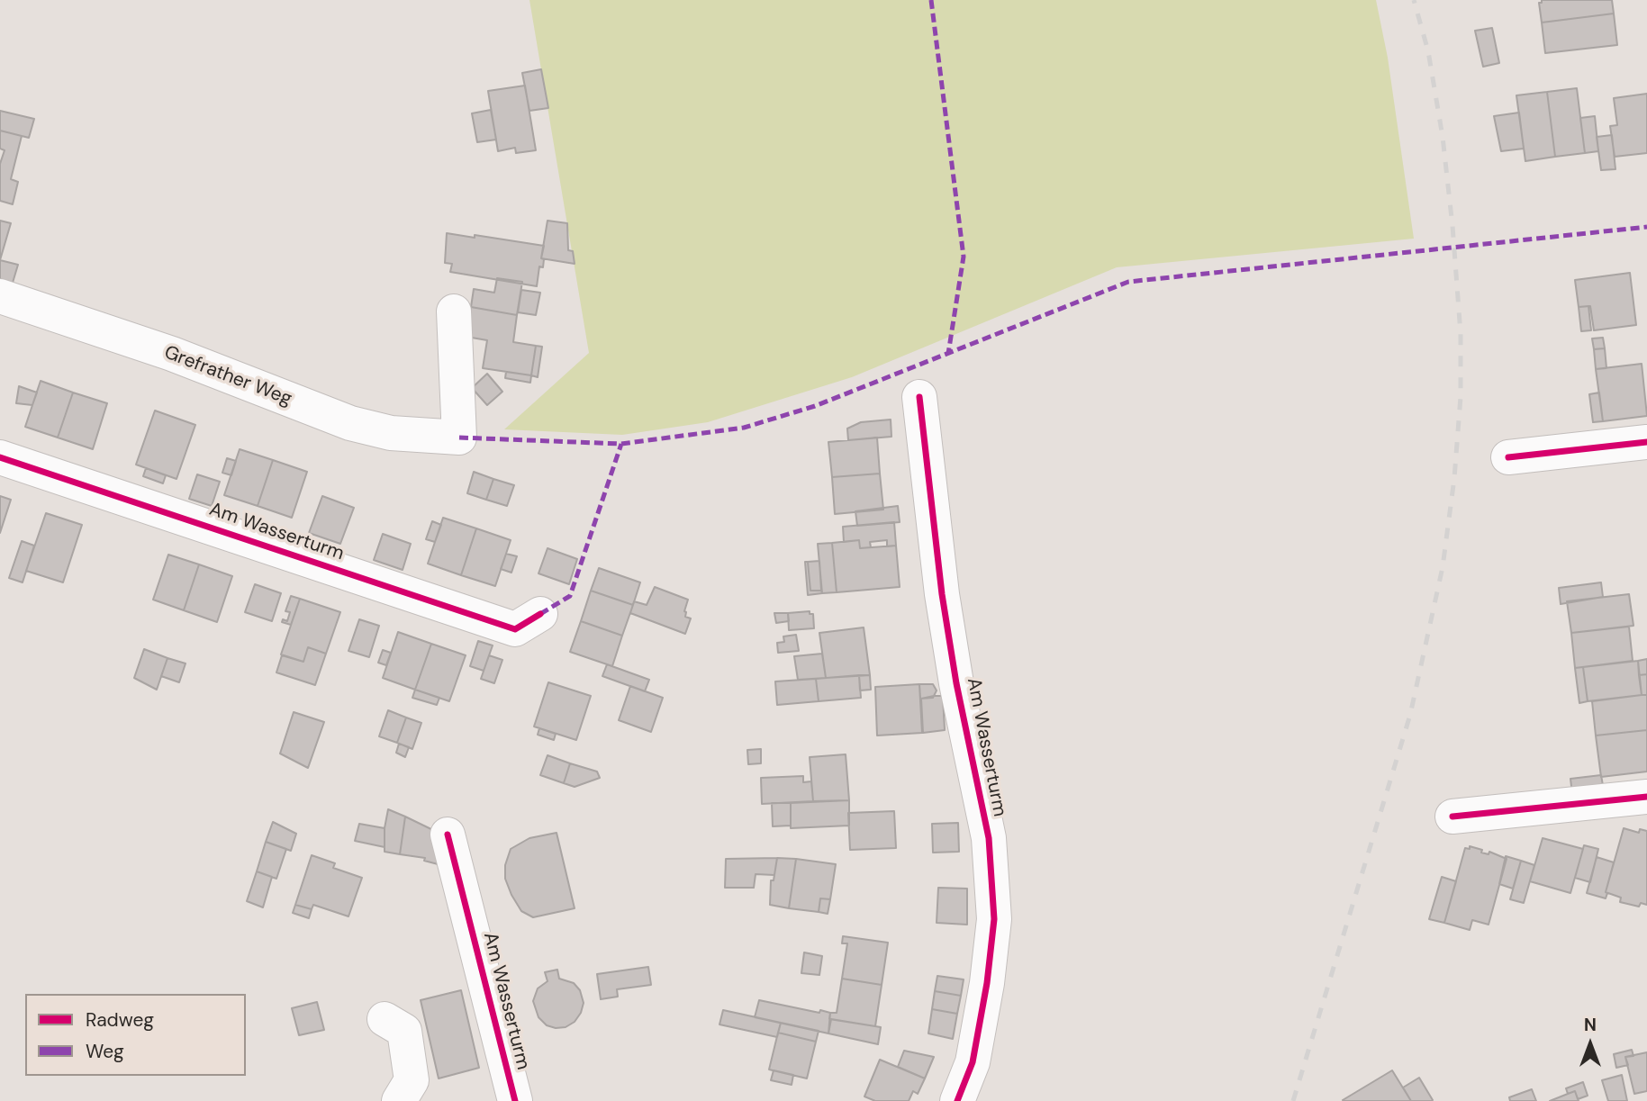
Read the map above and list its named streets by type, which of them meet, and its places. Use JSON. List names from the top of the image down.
{
  "streets": {
    "street": ["Grefrather Weg", "Am Wasserturm"]
  },
  "legend": ["Radweg", "Weg"],
  "north": "top"
}
